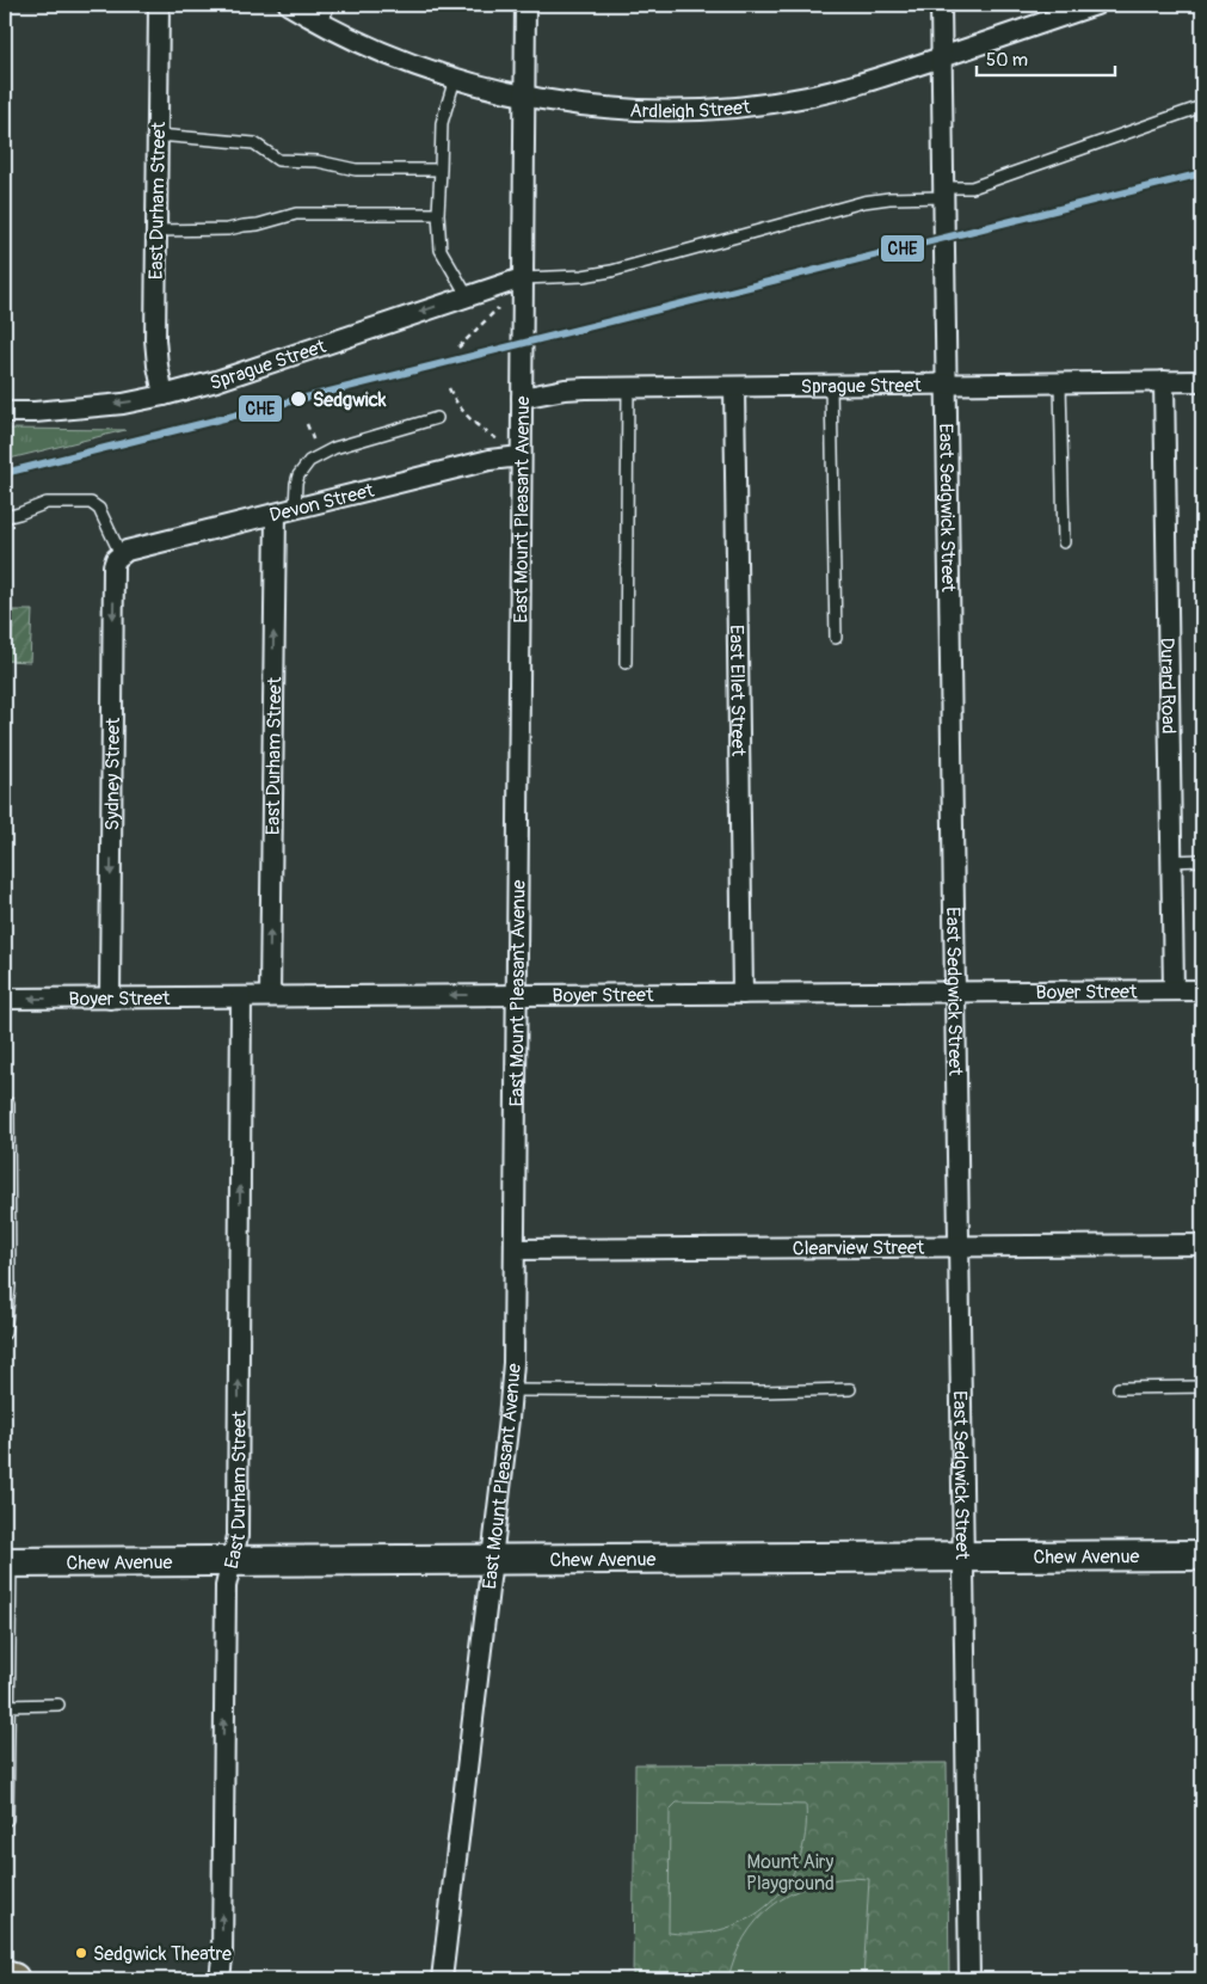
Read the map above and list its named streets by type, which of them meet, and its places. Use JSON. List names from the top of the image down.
{
  "streets": {
    "street": [
      "Ardleigh Street",
      "East Durham Street",
      "Sprague Street",
      "Devon Street",
      "East Sedgwick Street",
      "East Mount Pleasant Avenue",
      "Durard Road",
      "East Ellet Street",
      "Sydney Street",
      "Boyer Street",
      "Clearview Street",
      "Chew Avenue"
    ]
  },
  "crossings": [
    ["Ardleigh Street", "East Sedgwick Street"],
    ["Ardleigh Street", "East Mount Pleasant Avenue"],
    ["East Durham Street", "Sprague Street"],
    ["East Durham Street", "Devon Street"],
    ["East Durham Street", "Boyer Street"],
    ["East Durham Street", "Chew Avenue"],
    ["Sprague Street", "East Sedgwick Street"],
    ["Sprague Street", "East Mount Pleasant Avenue"],
    ["Sprague Street", "Durard Road"],
    ["Sprague Street", "East Ellet Street"],
    ["Devon Street", "East Mount Pleasant Avenue"],
    ["Devon Street", "Sydney Street"],
    ["East Sedgwick Street", "Boyer Street"],
    ["East Sedgwick Street", "Clearview Street"],
    ["East Sedgwick Street", "Chew Avenue"],
    ["East Mount Pleasant Avenue", "Boyer Street"],
    ["East Mount Pleasant Avenue", "Clearview Street"],
    ["East Mount Pleasant Avenue", "Chew Avenue"],
    ["Durard Road", "Boyer Street"],
    ["East Ellet Street", "Boyer Street"],
    ["Sydney Street", "Boyer Street"]
  ],
  "one_way": ["East Durham Street", "Sprague Street", "Sydney Street"],
  "parks": ["Mount Airy Playground"],
  "places": ["Sedgwick", "Sedgwick Theatre"],
  "lines": ["transit line CHE"],
  "scale_bar": "50 m"
}
